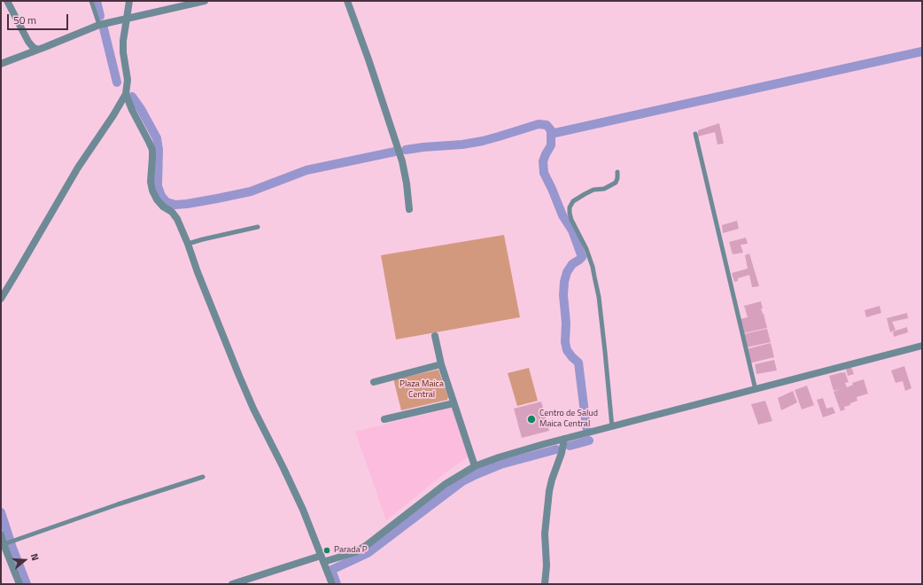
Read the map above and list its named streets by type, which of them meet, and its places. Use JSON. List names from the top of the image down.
{
  "parks": ["Plaza Maica Central"],
  "places": ["Centro de Salud Maica Central", "Parada P"],
  "scale_bar": "50 m",
  "north": "right"
}
